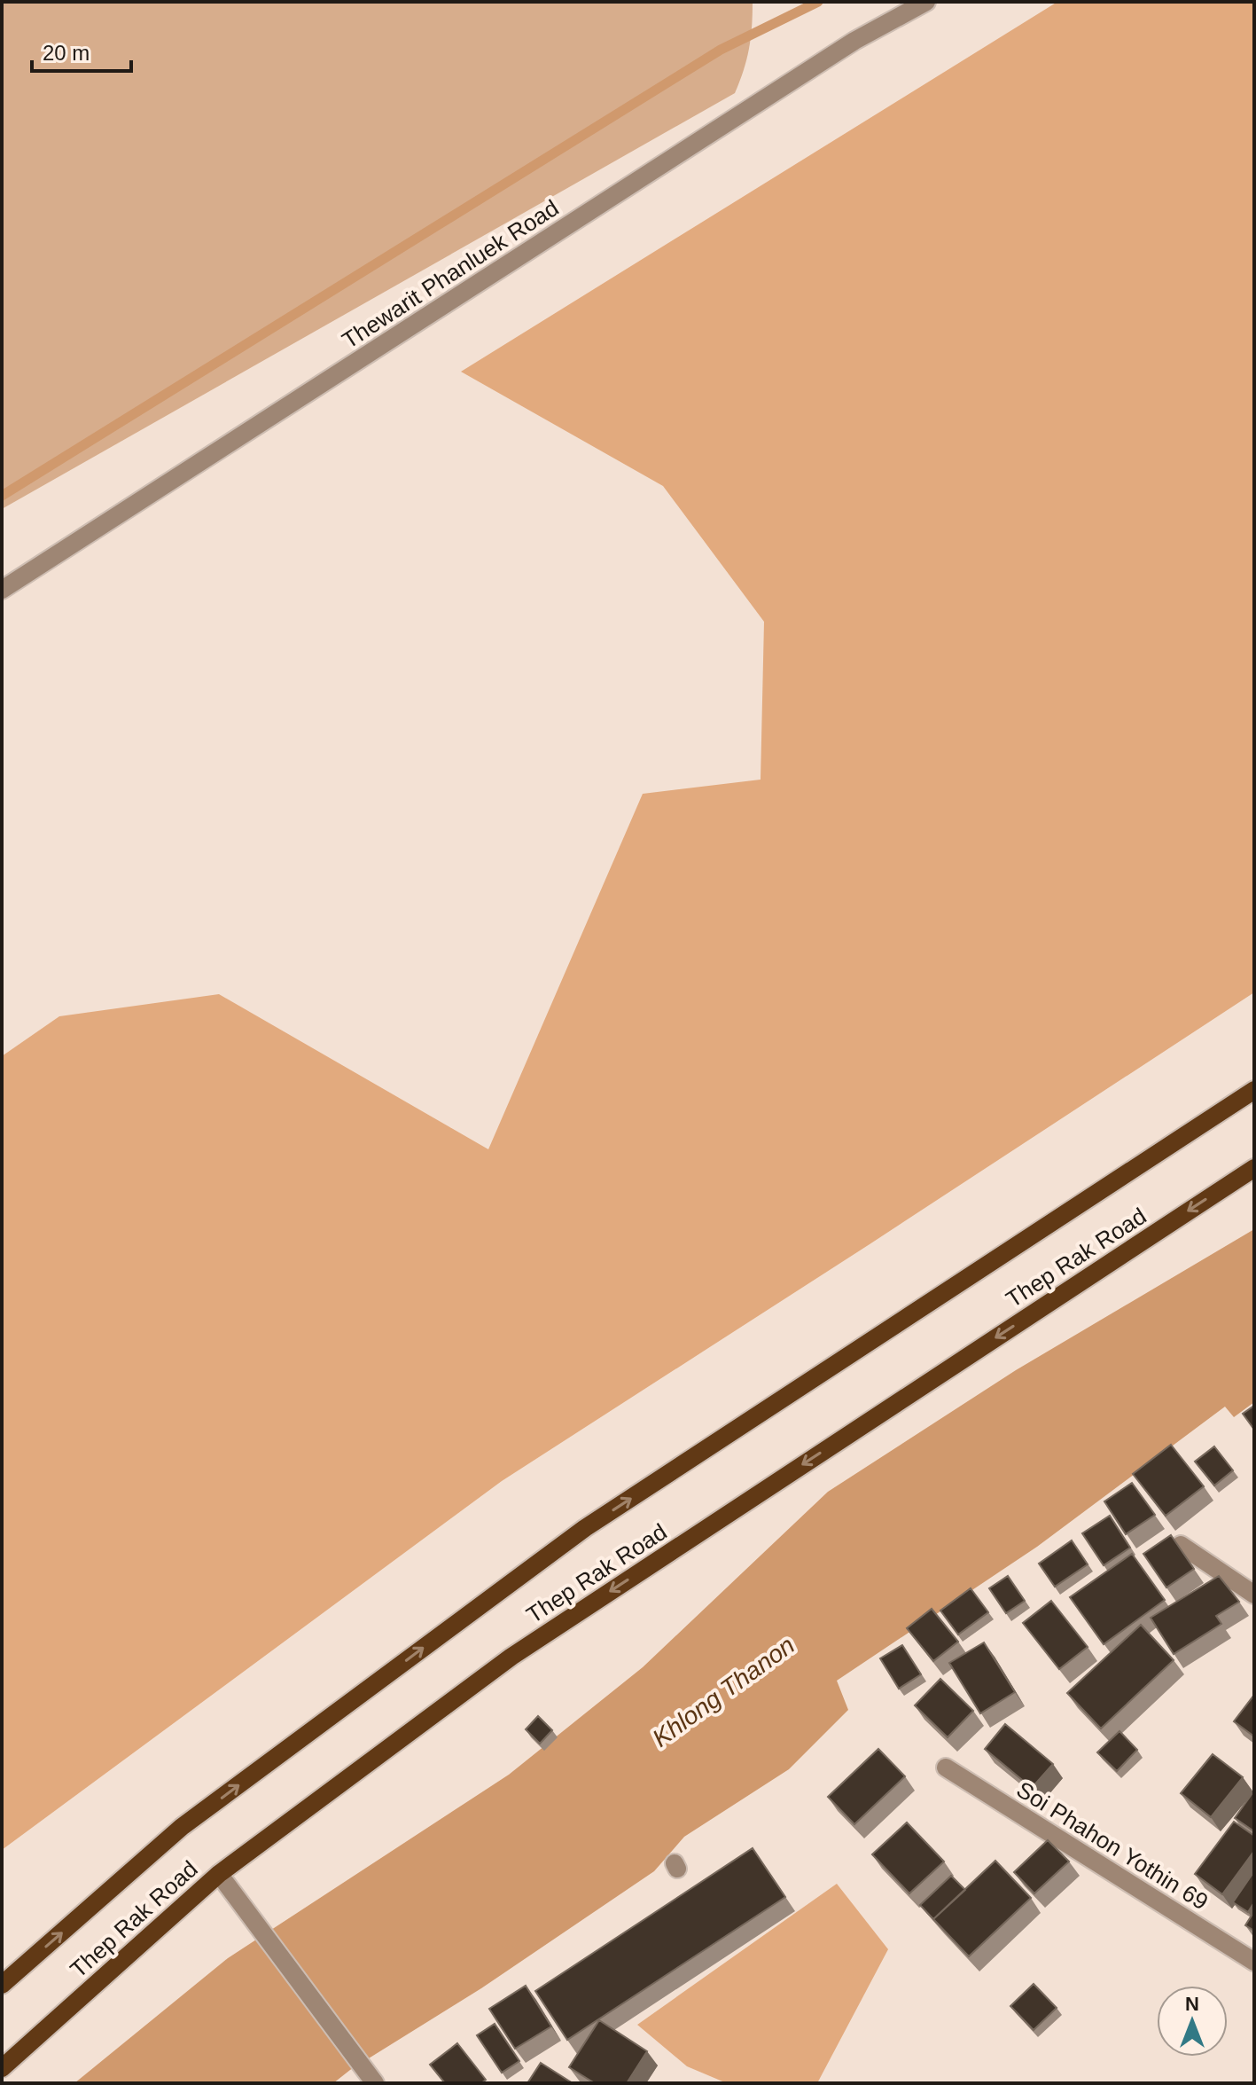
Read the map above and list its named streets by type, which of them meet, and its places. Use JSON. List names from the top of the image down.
{
  "streets": {
    "main road": ["Thep Rak Road"],
    "street": ["Thewarit Phanluek Road", "Soi Phahon Yothin 69"]
  },
  "water": ["Khlong Thanon"],
  "scale_bar": "20 m",
  "north": "top"
}
